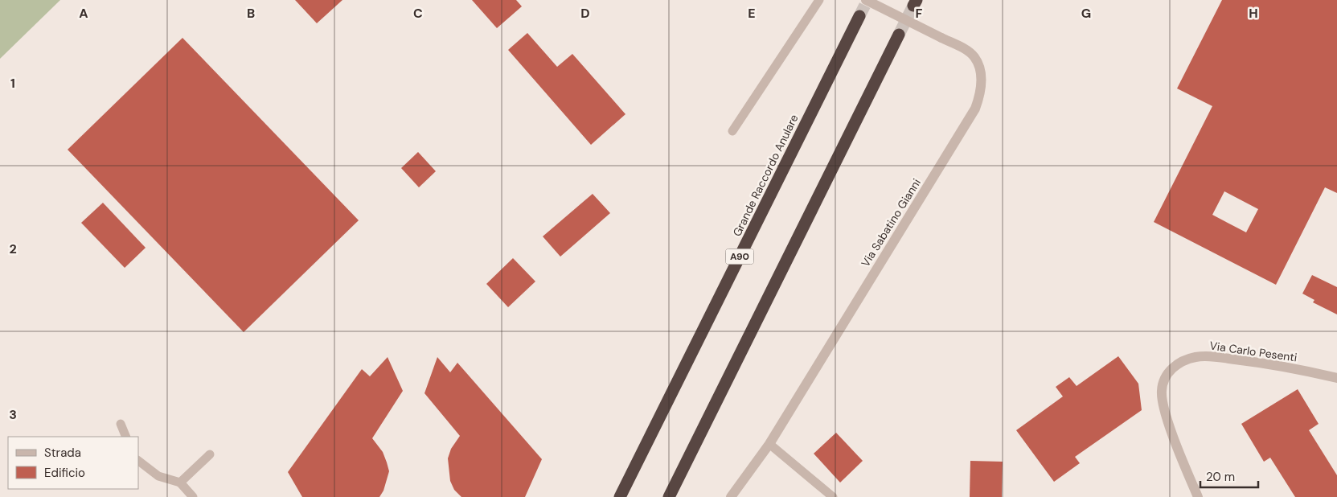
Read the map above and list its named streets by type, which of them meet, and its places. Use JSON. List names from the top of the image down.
{
  "streets": {
    "highway": ["Grande Raccordo Anulare", "A90"],
    "street": ["Via Sabatino Gianni", "Via Carlo Pesenti"]
  },
  "legend": ["Strada", "Edificio"],
  "scale_bar": "20 m",
  "grid": {
    "columns": [
      "A",
      "B",
      "C",
      "D",
      "E",
      "F",
      "G",
      "H"
    ],
    "rows": ["1", "2", "3"]
  }
}
